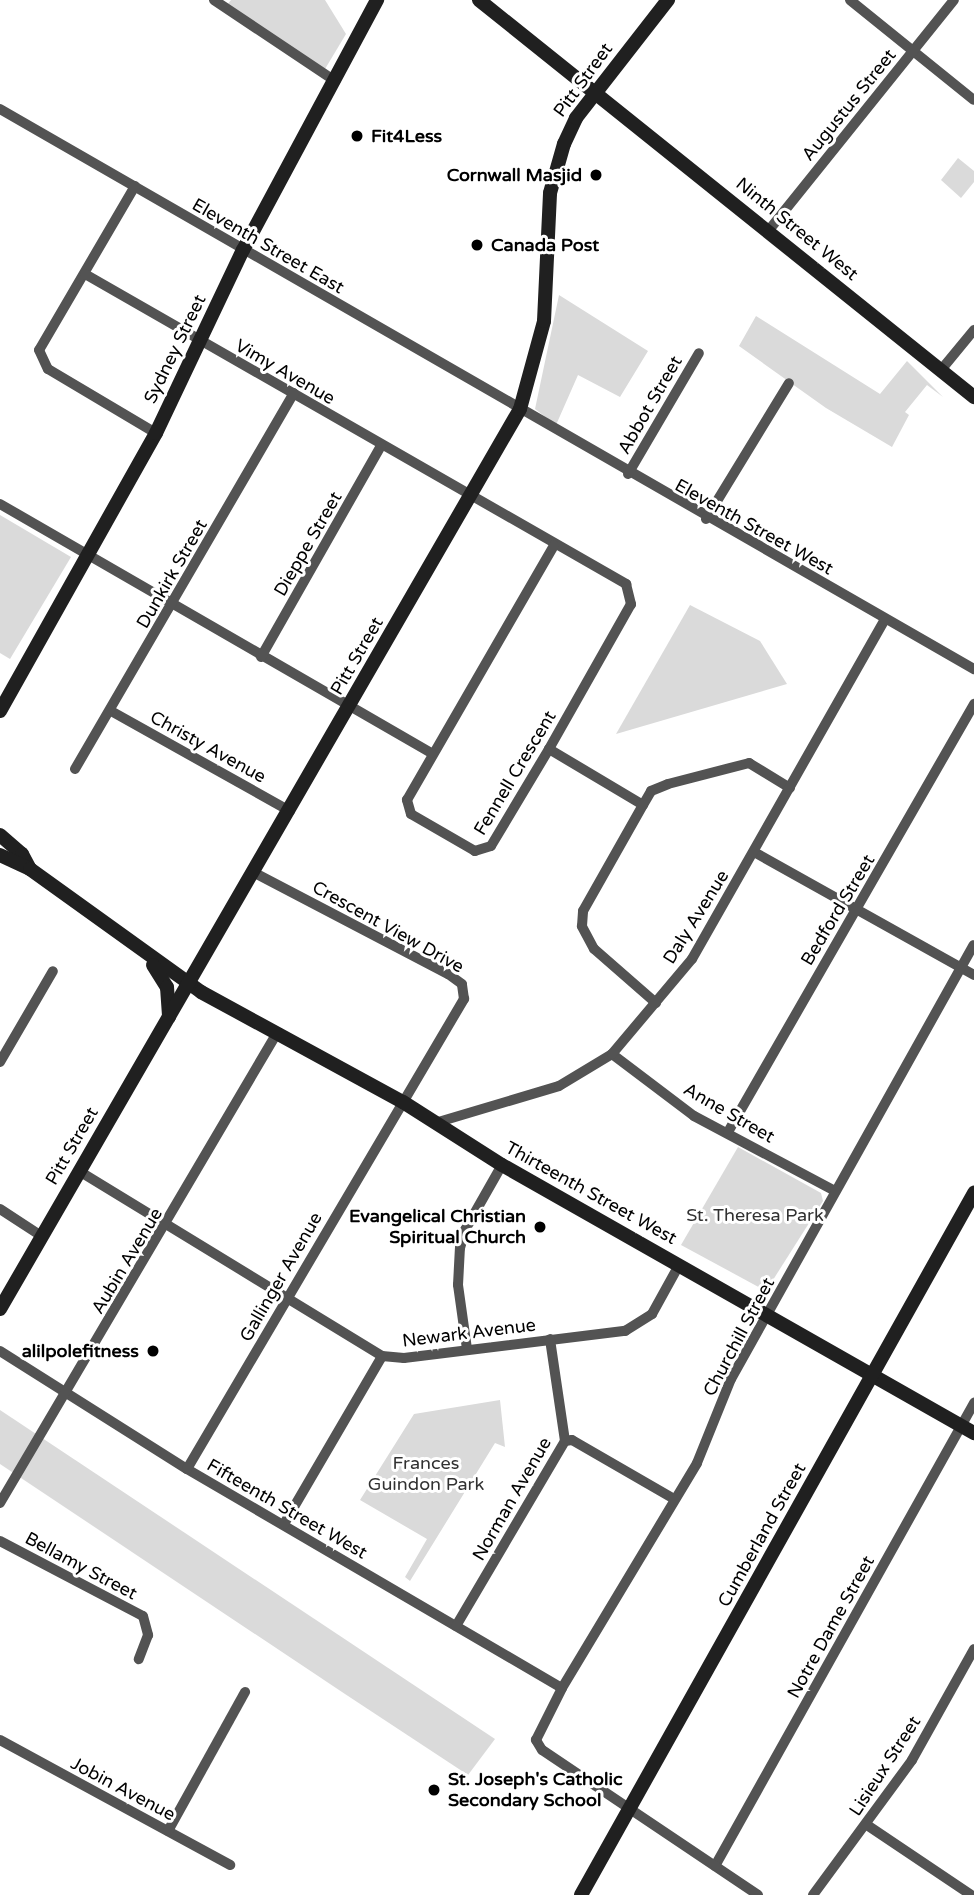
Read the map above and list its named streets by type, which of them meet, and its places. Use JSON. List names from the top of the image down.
{
  "streets": {
    "street": [
      "Pitt Street",
      "Augustus Street",
      "Ninth Street West",
      "Eleventh Street East",
      "Sydney Street",
      "Vimy Avenue",
      "Abbot Street",
      "Eleventh Street West",
      "Dieppe Street",
      "Dunkirk Street",
      "Christy Avenue",
      "Fennell Crescent",
      "Bedford Street",
      "Daly Avenue",
      "Crescent View Drive",
      "Anne Street",
      "Thirteenth Street West",
      "Aubin Avenue",
      "Gallinger Avenue",
      "Newark Avenue",
      "Churchill Street",
      "Norman Avenue",
      "Fifteenth Street West",
      "Cumberland Street",
      "Bellamy Street",
      "Notre Dame Street",
      "Lisieux Street",
      "Jobin Avenue"
    ]
  },
  "crossings": [
    ["Pitt Street", "Ninth Street West"],
    ["Pitt Street", "Eleventh Street East"],
    ["Pitt Street", "Vimy Avenue"],
    ["Pitt Street", "Eleventh Street West"],
    ["Pitt Street", "Christy Avenue"],
    ["Pitt Street", "Fennell Crescent"],
    ["Pitt Street", "Crescent View Drive"],
    ["Pitt Street", "Thirteenth Street West"],
    ["Augustus Street", "Ninth Street West"],
    ["Eleventh Street East", "Sydney Street"],
    ["Eleventh Street East", "Eleventh Street West"],
    ["Sydney Street", "Vimy Avenue"],
    ["Vimy Avenue", "Dieppe Street"],
    ["Vimy Avenue", "Dunkirk Street"],
    ["Vimy Avenue", "Fennell Crescent"],
    ["Abbot Street", "Eleventh Street West"],
    ["Eleventh Street West", "Daly Avenue"],
    ["Dunkirk Street", "Christy Avenue"],
    ["Bedford Street", "Anne Street"],
    ["Daly Avenue", "Anne Street"],
    ["Daly Avenue", "Thirteenth Street West"],
    ["Crescent View Drive", "Thirteenth Street West"],
    ["Crescent View Drive", "Gallinger Avenue"],
    ["Anne Street", "Churchill Street"],
    ["Thirteenth Street West", "Aubin Avenue"],
    ["Thirteenth Street West", "Gallinger Avenue"],
    ["Thirteenth Street West", "Newark Avenue"],
    ["Thirteenth Street West", "Churchill Street"],
    ["Thirteenth Street West", "Cumberland Street"],
    ["Thirteenth Street West", "Notre Dame Street"],
    ["Aubin Avenue", "Fifteenth Street West"],
    ["Gallinger Avenue", "Fifteenth Street West"],
    ["Newark Avenue", "Norman Avenue"],
    ["Newark Avenue", "Fifteenth Street West"],
    ["Churchill Street", "Fifteenth Street West"],
    ["Churchill Street", "Cumberland Street"],
    ["Norman Avenue", "Fifteenth Street West"]
  ],
  "parks": ["St. Theresa Park", "Frances Guindon Park"],
  "places": [
    "Fit4Less",
    "Cornwall Masjid",
    "Canada Post",
    "Evangelical Christian Spiritual Church",
    "alilpolefitness",
    "St. Joseph's Catholic Secondary School"
  ]
}
